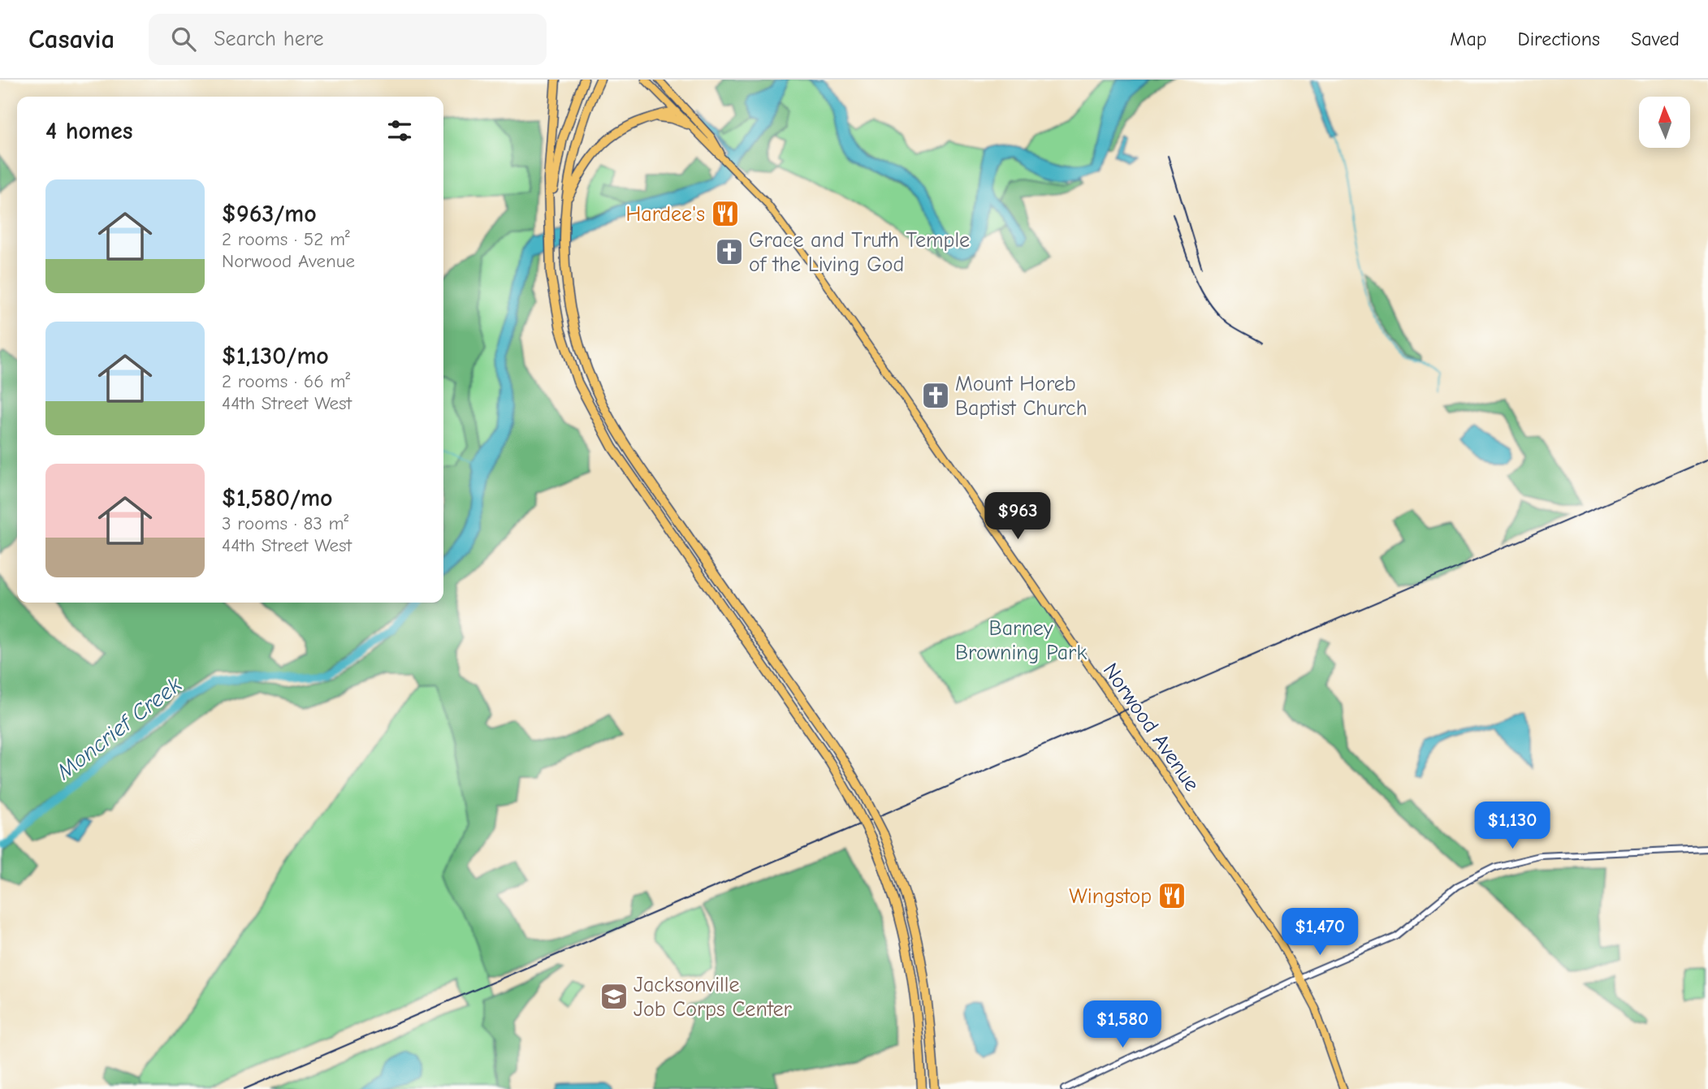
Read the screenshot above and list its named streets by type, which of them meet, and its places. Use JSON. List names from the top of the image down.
{
  "streets": {
    "main road": ["Norwood Avenue"]
  },
  "water": ["Moncrief Creek"],
  "parks": ["Barney Browning Park"],
  "places": {
    "restaurant": ["Hardee's", "Wingstop"],
    "church": ["Grace and Truth Temple of the Living God", "Mount Horeb Baptist Church"],
    "school or university": ["Jacksonville Job Corps Center"]
  },
  "north": "top",
  "page": {
    "header": "Casavia",
    "search": "Search here",
    "nav": ["Map", "Directions", "Saved"],
    "heading": "4 homes",
    "list": [
      {
        "name": "$963/mo",
        "note": "2 rooms · 52 m² · Norwood Avenue"
      },
      {
        "name": "$1,130/mo",
        "note": "2 rooms · 66 m² · 44th Street West"
      },
      {
        "name": "$1,580/mo",
        "note": "3 rooms · 83 m² · 44th Street West"
      }
    ],
    "price": [
      "$963",
      "$1,130",
      "$1,470",
      "$1,580"
    ]
  }
}
